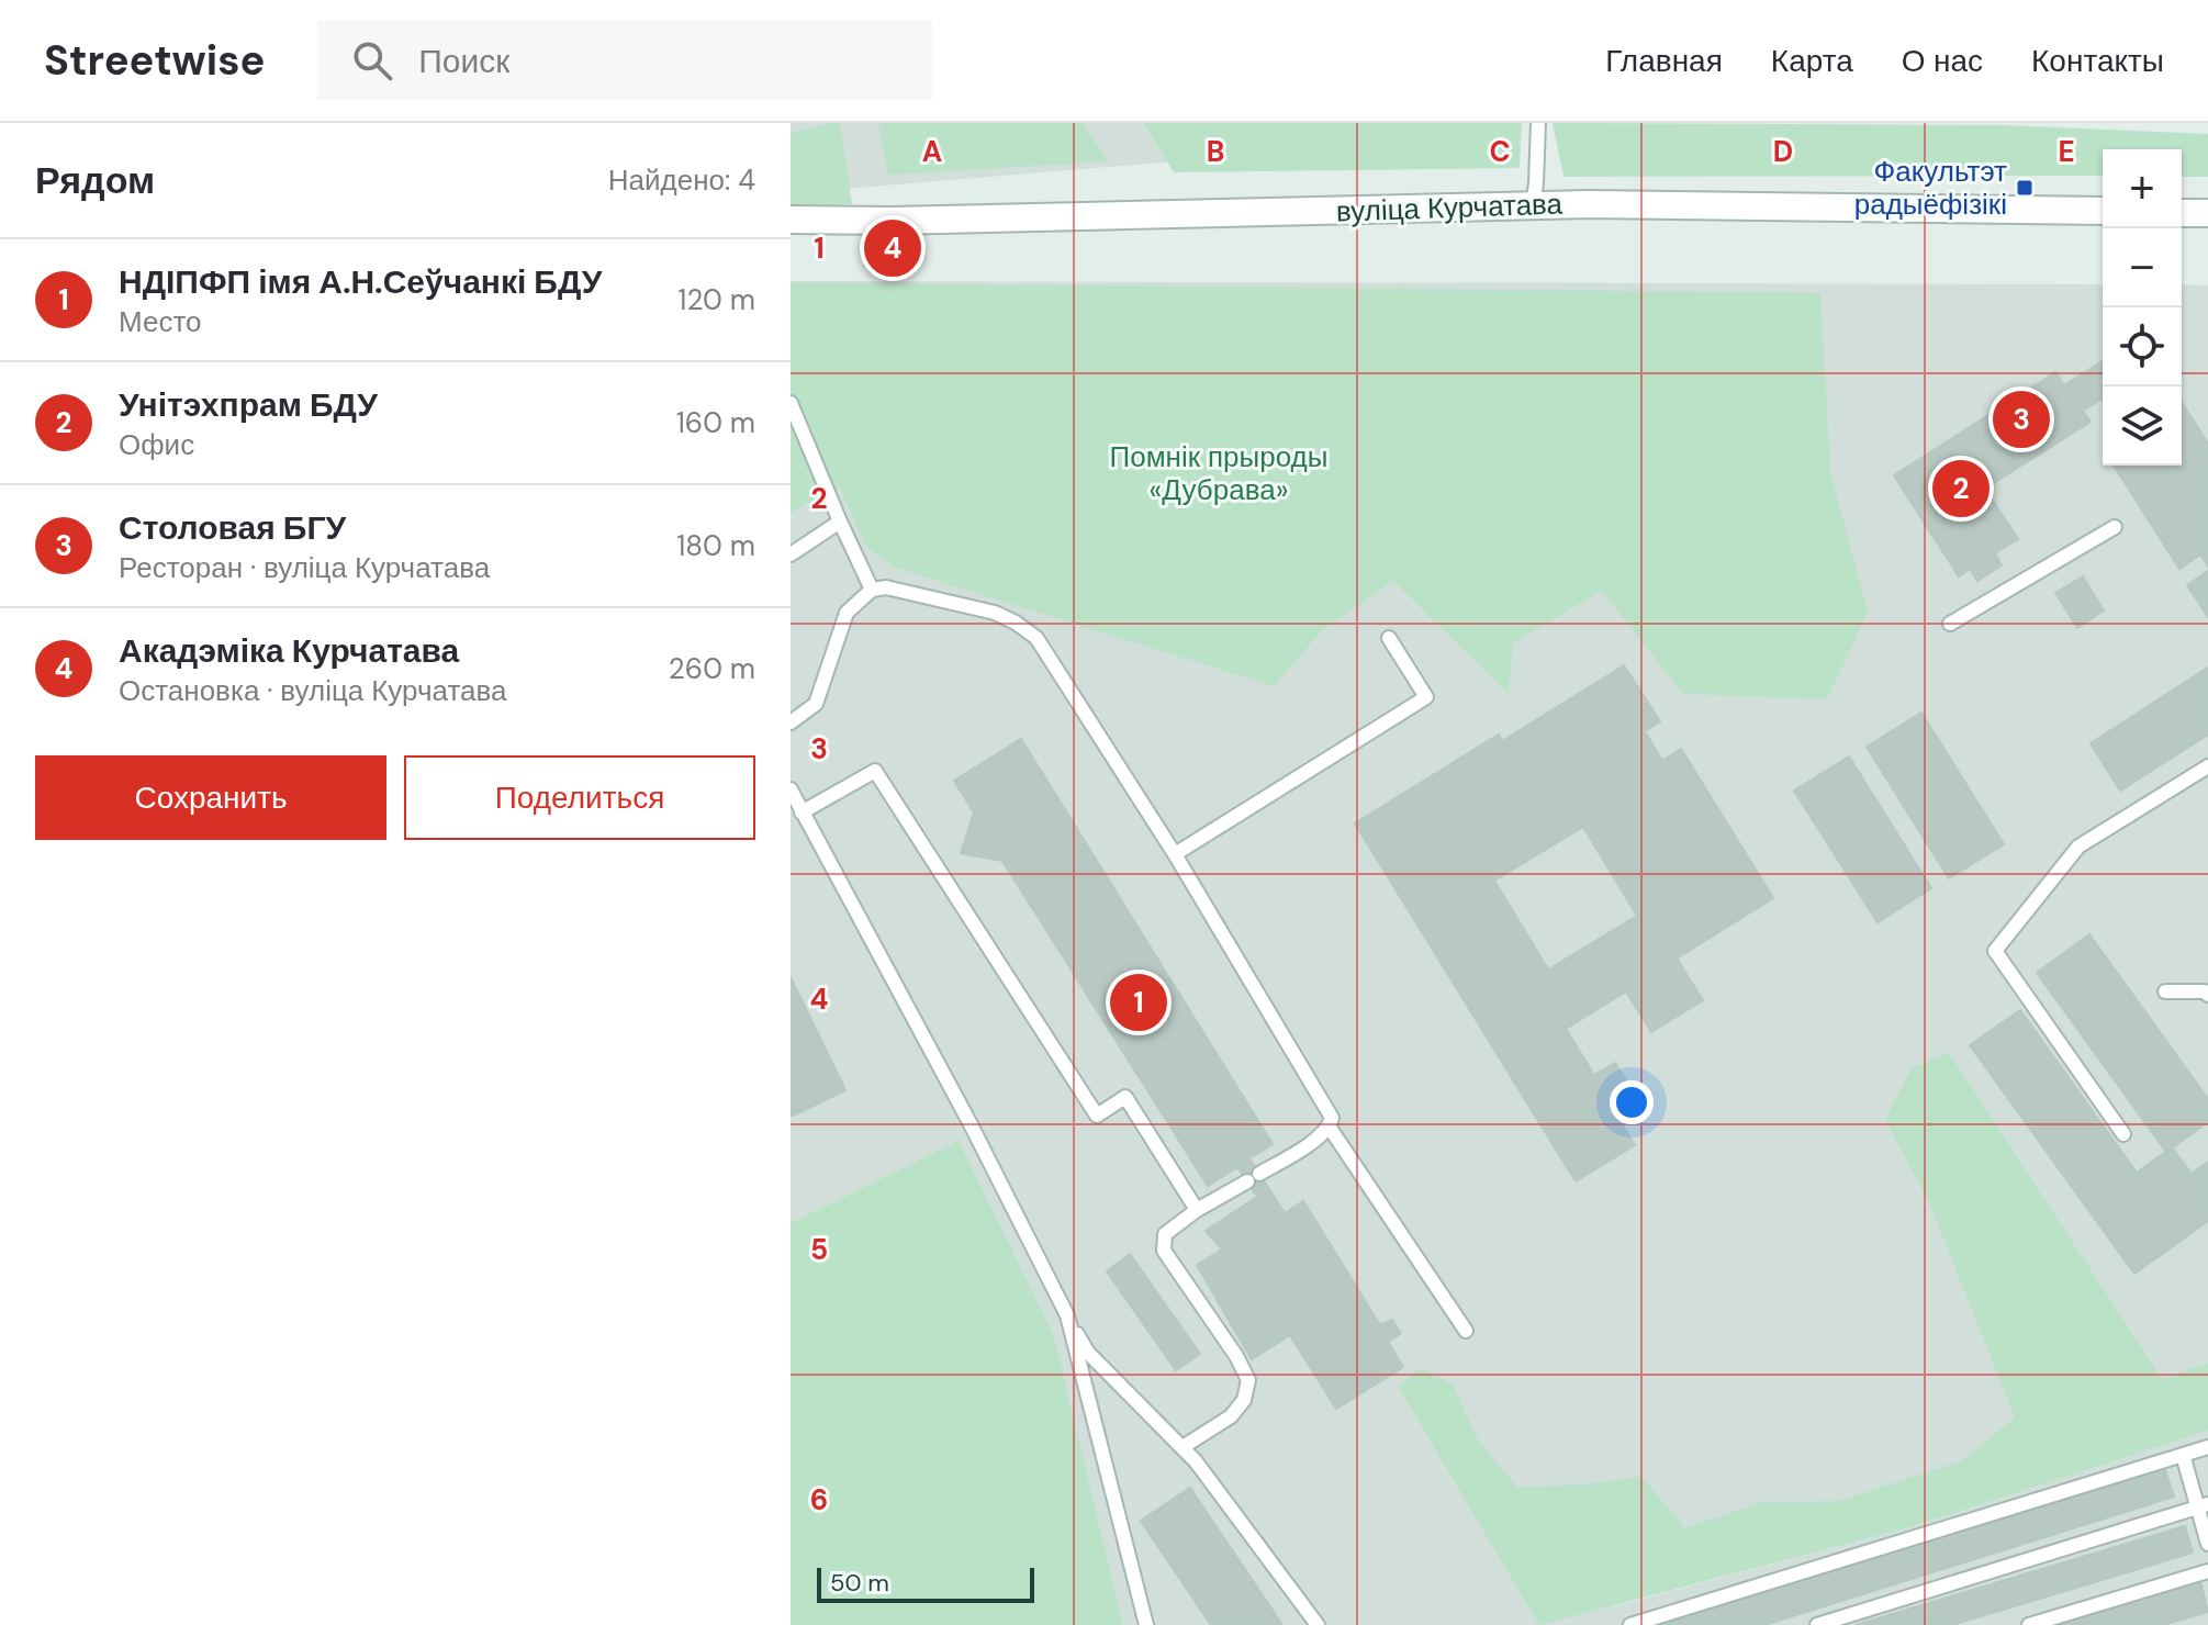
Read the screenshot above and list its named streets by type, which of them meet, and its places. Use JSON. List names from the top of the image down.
{
  "streets": {
    "street": ["вуліца Курчатава"]
  },
  "parks": ["Помнік прыроды «Дубрава»"],
  "places": {
    "transit": ["Факультэт радыёфізікі"]
  },
  "scale_bar": "50 m",
  "page": {
    "header": "Streetwise",
    "search": "Поиск",
    "nav": [
      "Главная",
      "Карта",
      "О нас",
      "Контакты"
    ],
    "heading": ["Рядом", "Найдено: 4"],
    "map_buttons": ["+", "−"],
    "pins": [
      "4",
      "3",
      "2",
      "1"
    ],
    "list": [
      {
        "mark": "1",
        "name": "НДІПФП імя А.Н.Сеўчанкі БДУ",
        "note": "Место",
        "value": "120 m"
      },
      {
        "mark": "2",
        "name": "Унітэхпрам БДУ",
        "note": "Офис",
        "value": "160 m"
      },
      {
        "mark": "3",
        "name": "Столовая БГУ",
        "note": "Ресторан · вуліца Курчатава",
        "value": "180 m"
      },
      {
        "mark": "4",
        "name": "Акадэміка Курчатава",
        "note": "Остановка · вуліца Курчатава",
        "value": "260 m"
      }
    ],
    "buttons": ["Сохранить", "Поделиться"],
    "scale": "50 m"
  },
  "grid": {
    "columns": [
      "A",
      "B",
      "C",
      "D",
      "E"
    ],
    "rows": [
      "1",
      "2",
      "3",
      "4",
      "5",
      "6"
    ]
  }
}
